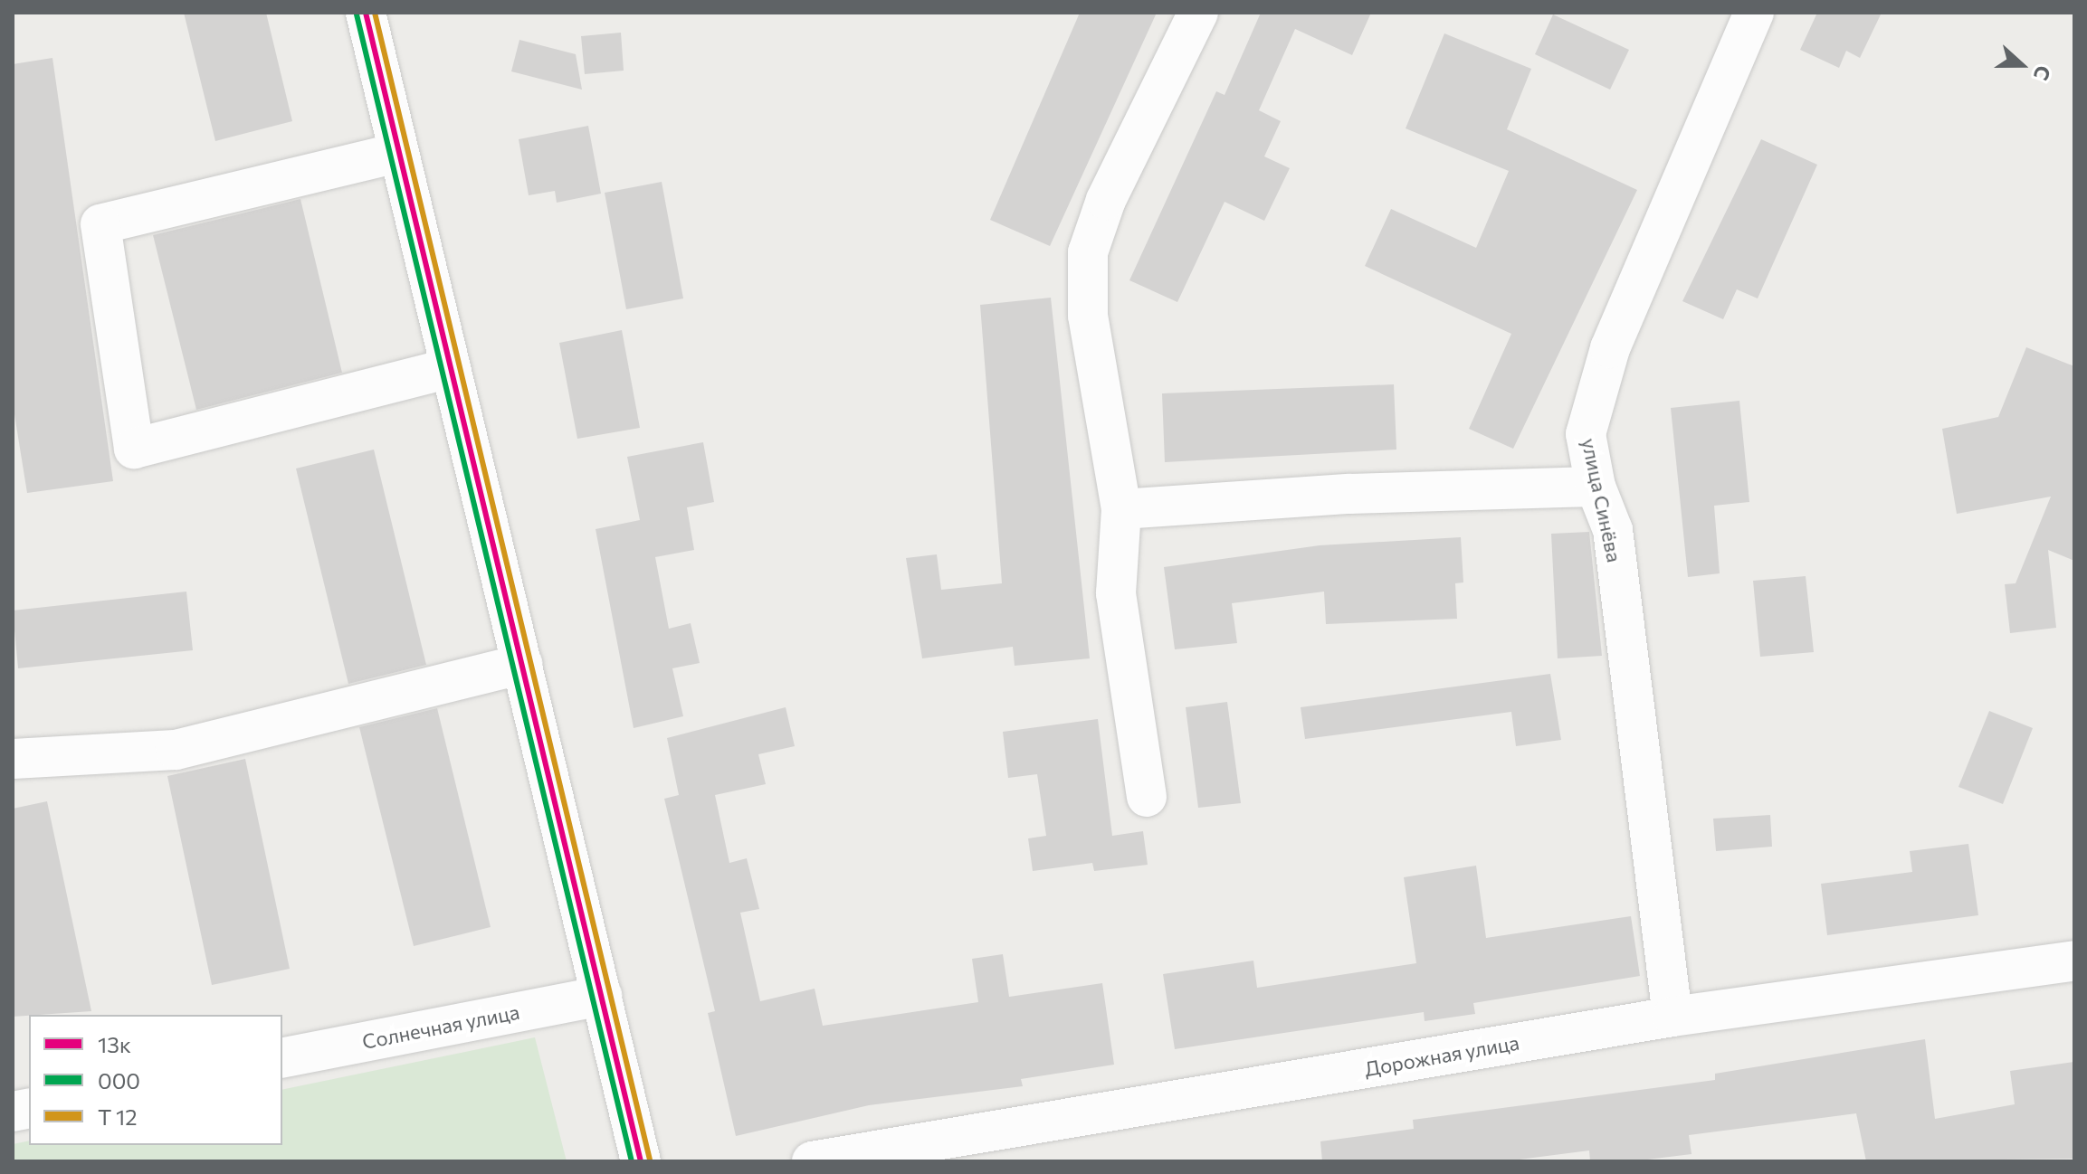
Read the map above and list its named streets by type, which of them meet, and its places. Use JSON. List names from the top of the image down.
{
  "streets": {
    "street": ["улица Синёва", "Солнечная улица", "Дорожная улица"]
  },
  "crossings": [
    ["улица Синёва", "Дорожная улица"]
  ],
  "lines": ["transit line 13к", "transit line 000"],
  "legend": ["13к", "000", "Т 12"],
  "north": "right"
}
